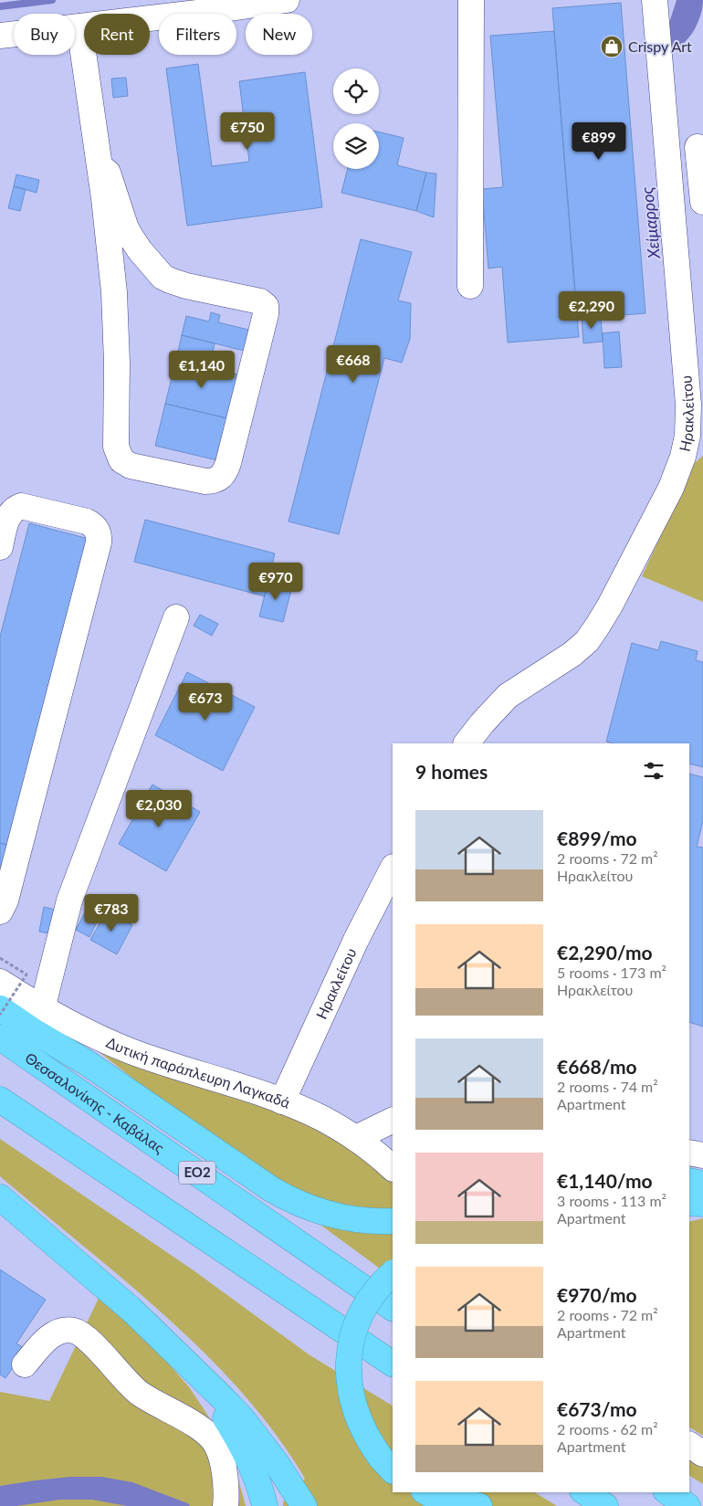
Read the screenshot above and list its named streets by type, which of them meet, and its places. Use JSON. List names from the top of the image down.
{
  "streets": {
    "highway": ["Θεσσαλονίκης - Καβάλας", "ΕΟ2"],
    "street": ["Ηρακλείτου", "Δυτική παράπλευρη Λαγκαδά"]
  },
  "crossings": [
    ["Ηρακλείτου", "Δυτική παράπλευρη Λαγκαδά"]
  ],
  "water": ["Χείμαρρος"],
  "places": {
    "shop": ["Crispy Art"]
  },
  "page": {
    "chip": [
      "Buy",
      "Rent",
      "Filters",
      "New"
    ],
    "price": [
      "€750",
      "€899",
      "€2,290",
      "€668",
      "€1,140",
      "€970",
      "€673",
      "€2,030",
      "€783"
    ],
    "heading": "9 homes",
    "list": [
      {
        "name": "€899/mo",
        "note": "2 rooms · 72 m² · Ηρακλείτου"
      },
      {
        "name": "€2,290/mo",
        "note": "5 rooms · 173 m² · Ηρακλείτου"
      },
      {
        "name": "€668/mo",
        "note": "2 rooms · 74 m² · Apartment"
      },
      {
        "name": "€1,140/mo",
        "note": "3 rooms · 113 m² · Apartment"
      },
      {
        "name": "€970/mo",
        "note": "2 rooms · 72 m² · Apartment"
      },
      {
        "name": "€673/mo",
        "note": "2 rooms · 62 m² · Apartment"
      }
    ]
  }
}
